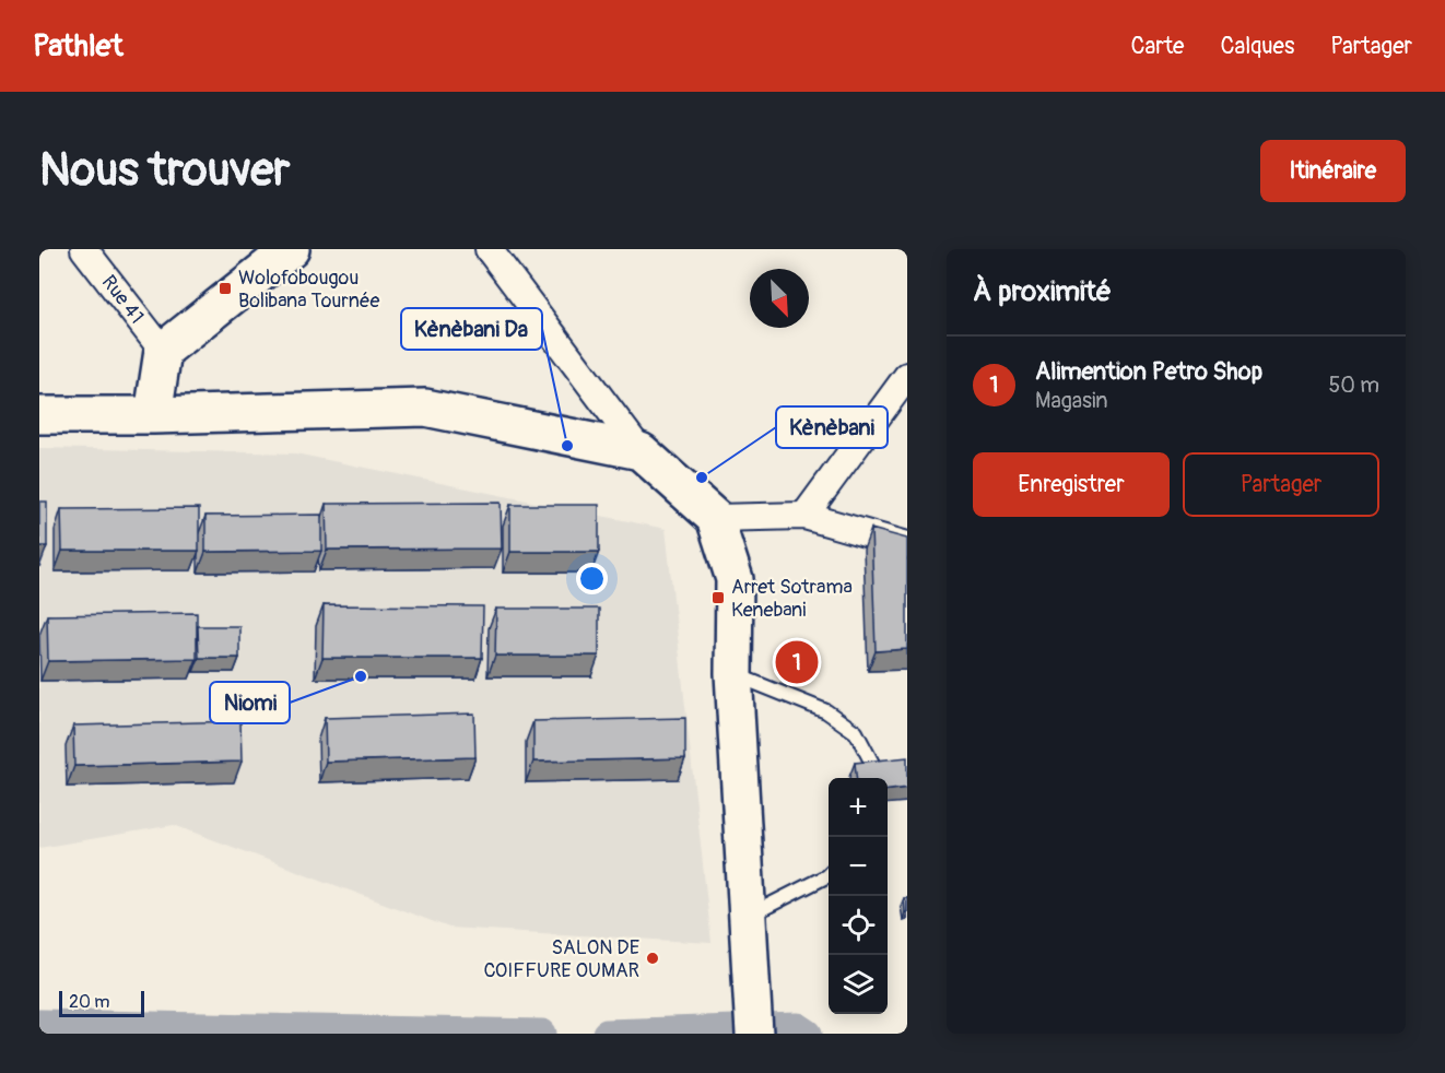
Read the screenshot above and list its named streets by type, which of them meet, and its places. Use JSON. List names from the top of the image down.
{
  "streets": {
    "street": ["Rue 41"]
  },
  "places": {
    "transit": ["Wolofobougou Bolibana Tournée", "Arret Sotrama Kenebani"],
    "other": [
      "Kènèbani Da",
      "Kènèbani",
      "Niomi",
      "SALON DE COIFFURE OUMAR"
    ]
  },
  "scale_bar": "20 m",
  "north": "bottom right",
  "page": {
    "header": "Pathlet",
    "nav": ["Carte", "Calques", "Partager"],
    "buttons": [
      "Itinéraire",
      ["Enregistrer", "Partager"]
    ],
    "title": "Nous trouver",
    "heading": "À proximité",
    "list": [
      {
        "mark": "1",
        "name": "Alimention Petro Shop",
        "note": "Magasin",
        "value": "50 m"
      }
    ],
    "pins": "1",
    "map_buttons": ["+", "−"],
    "scale": "20 m"
  }
}
